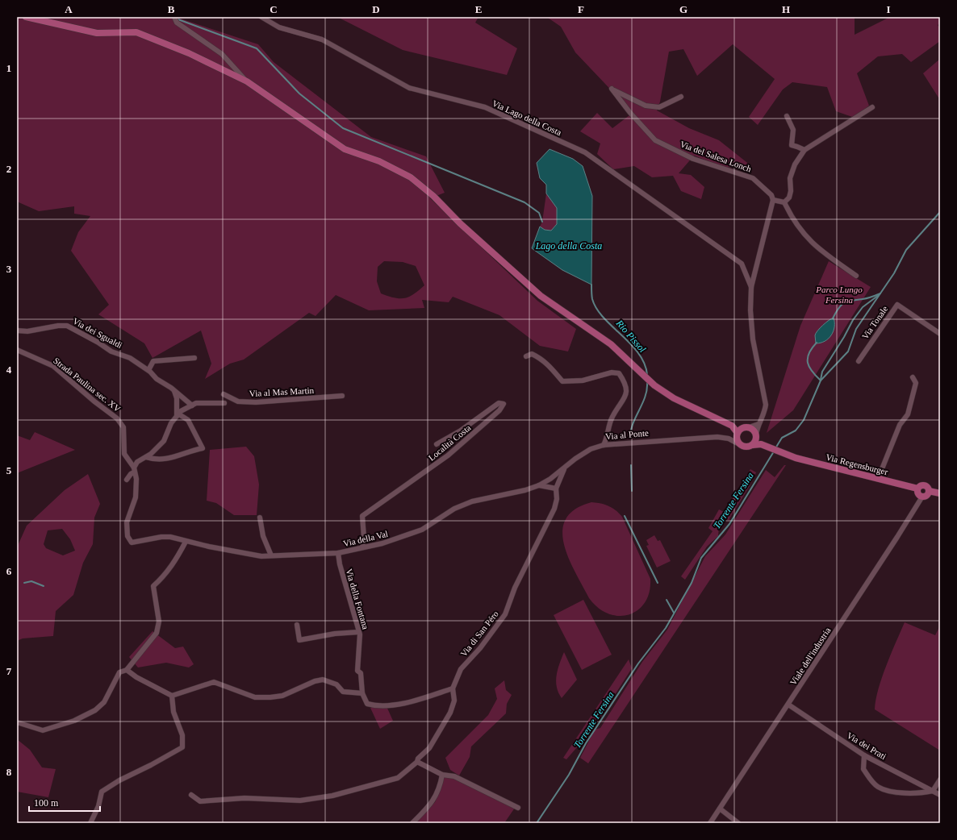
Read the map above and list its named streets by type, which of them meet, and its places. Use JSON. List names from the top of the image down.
{
  "streets": {
    "main road": ["Via Regensburger"],
    "street": [
      "Via Lago della Costa",
      "Via del Salesa Lonch",
      "Via Tonale",
      "Via dei Sgualdi",
      "Strada Paulina sec. XV",
      "Via al Mas Martin",
      "Via al Ponte",
      "Località Costa",
      "Via della Val",
      "Via della Fontana",
      "Via di San Péro",
      "Viale dell'industria",
      "Via dei Prati"
    ]
  },
  "crossings": [
    ["Strada Paulina sec. XV", "Via della Val"],
    ["Via al Ponte", "Via della Val"],
    ["Via al Ponte", "Via di San Péro"],
    ["Località Costa", "Via della Val"],
    ["Via Regensburger", "Viale dell'industria"],
    ["Via della Val", "Via della Fontana"],
    ["Via della Fontana", "Via di San Péro"],
    ["Viale dell'industria", "Via dei Prati"]
  ],
  "water": ["Lago della Costa", "Rio Pissol", "Torrente Fersina"],
  "parks": ["Parco Lungo Fersina"],
  "scale_bar": "100 m",
  "grid": {
    "columns": [
      "A",
      "B",
      "C",
      "D",
      "E",
      "F",
      "G",
      "H",
      "I"
    ],
    "rows": [
      "1",
      "2",
      "3",
      "4",
      "5",
      "6",
      "7",
      "8"
    ]
  }
}
